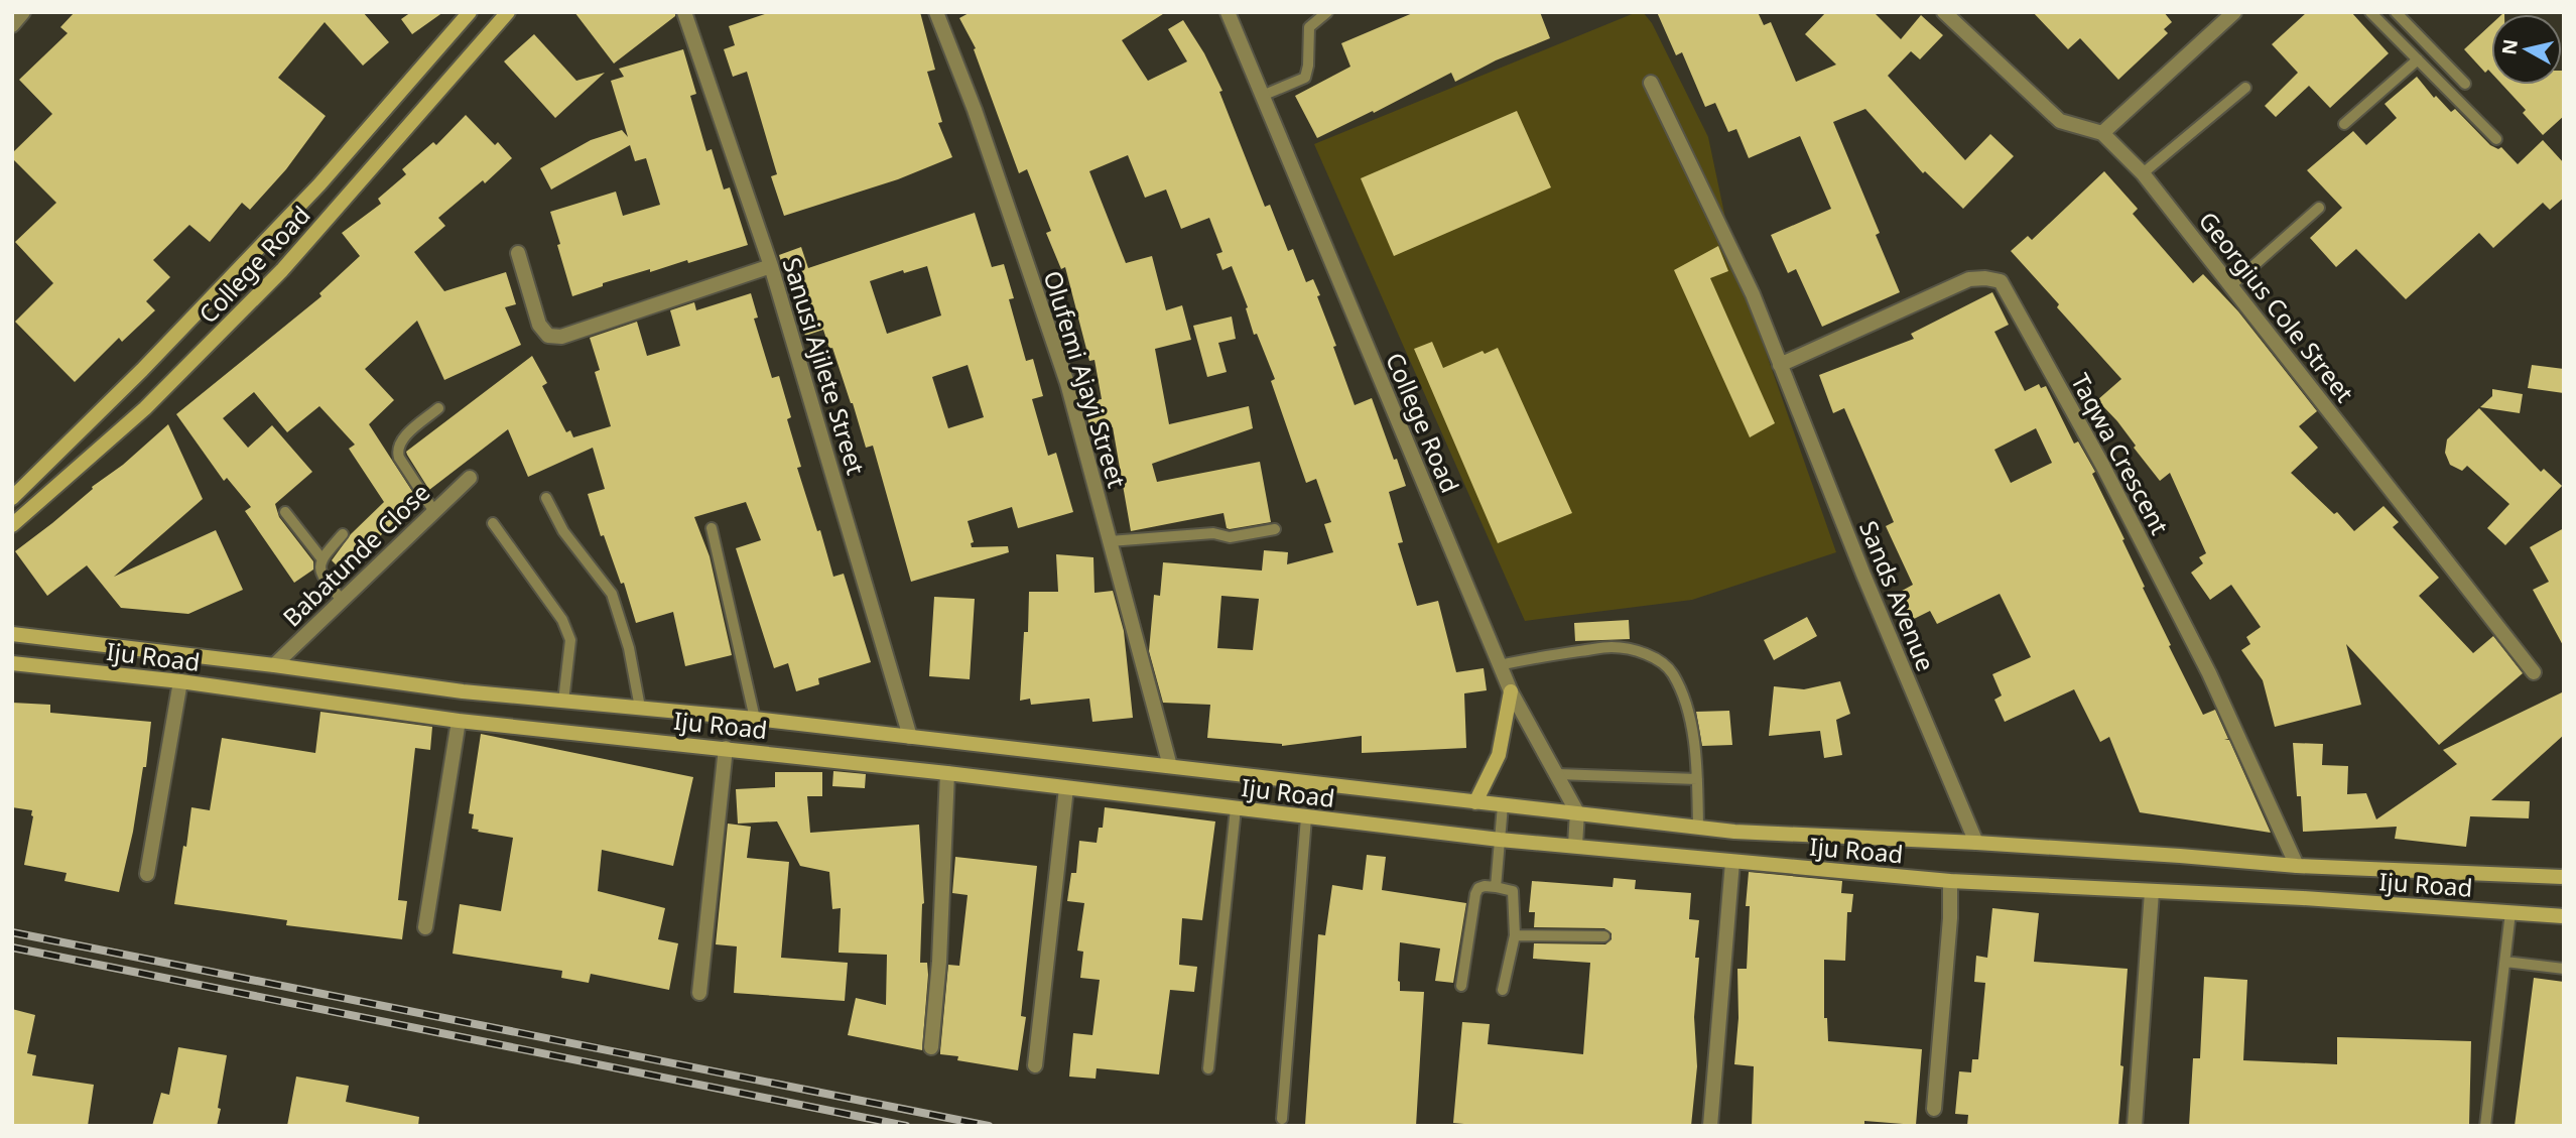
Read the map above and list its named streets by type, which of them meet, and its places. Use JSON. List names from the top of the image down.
{
  "streets": {
    "main road": ["College Road", "Iju Road"],
    "street": [
      "Georgius Cole Street",
      "Sanusi Ajilete Street",
      "Olufemi Ajayi Street",
      "Taqwa Crescent",
      "Babatunde Close",
      "Sands Avenue"
    ]
  },
  "crossings": [
    ["College Road", "Iju Road"],
    ["Sanusi Ajilete Street", "Iju Road"],
    ["Olufemi Ajayi Street", "Iju Road"],
    ["Taqwa Crescent", "Sands Avenue"],
    ["Taqwa Crescent", "Iju Road"],
    ["Babatunde Close", "Iju Road"],
    ["Sands Avenue", "Iju Road"]
  ],
  "north": "left"
}
